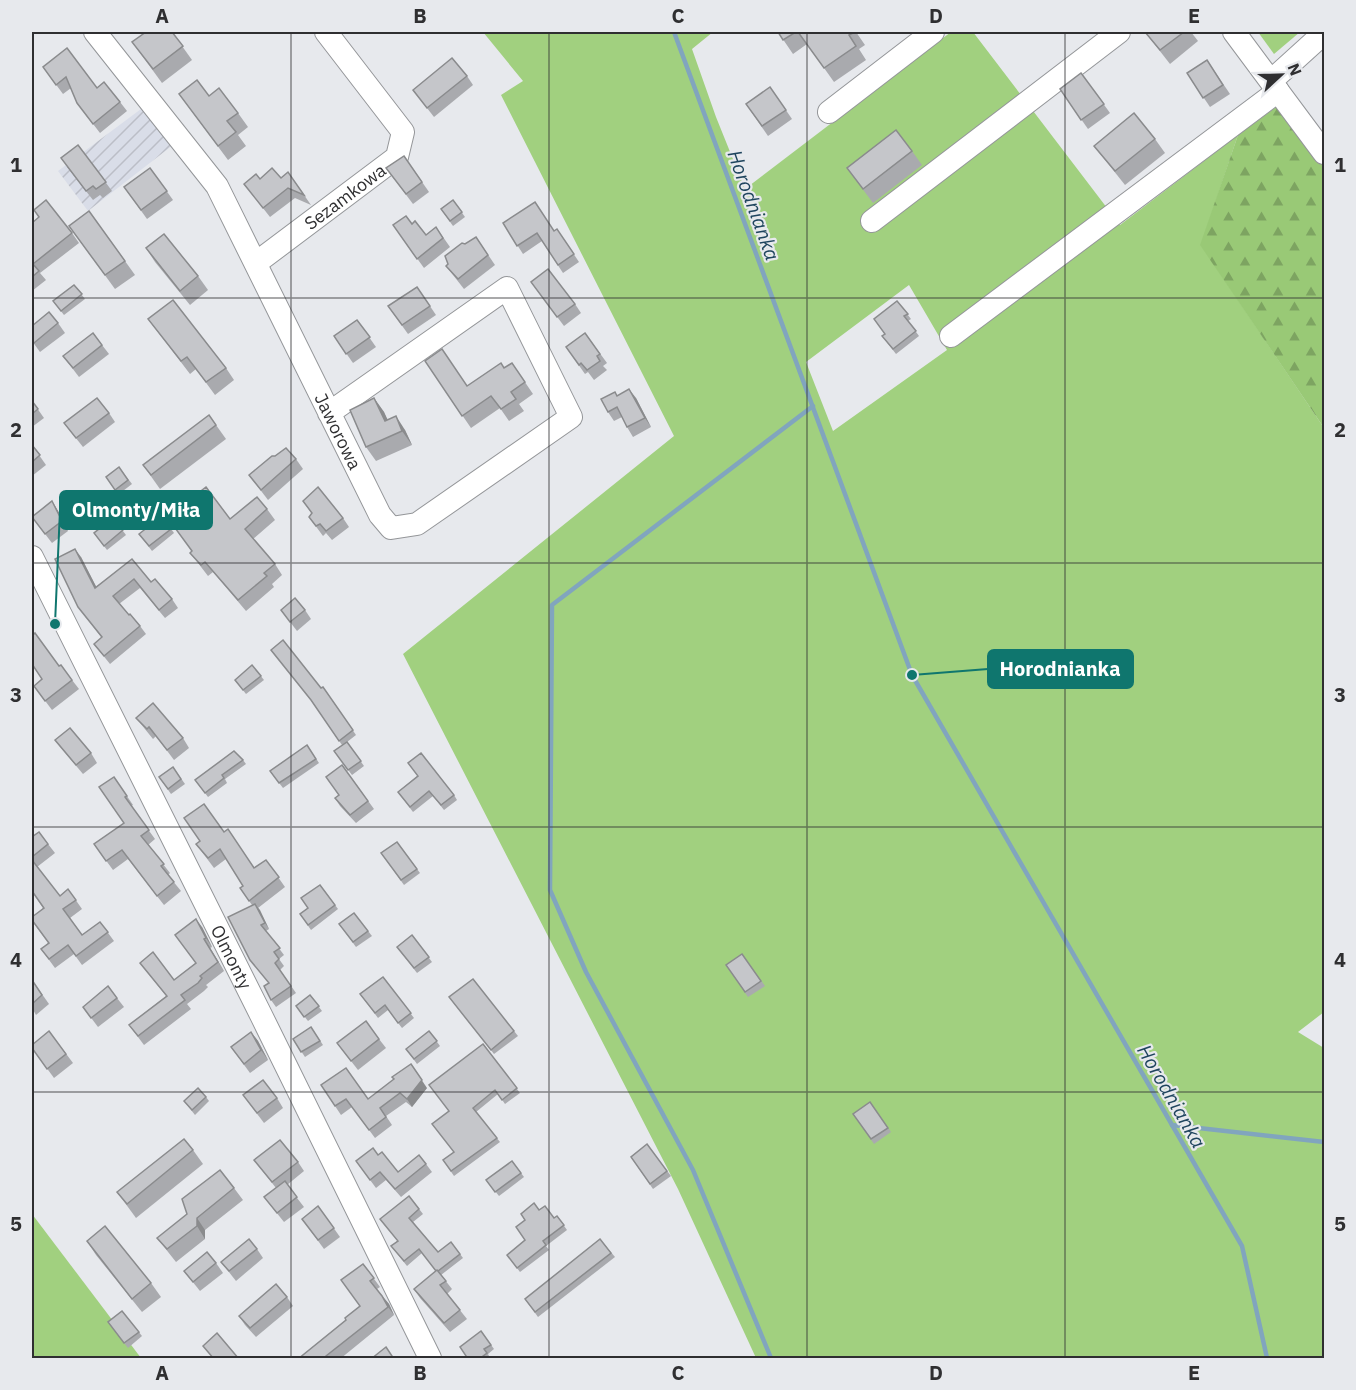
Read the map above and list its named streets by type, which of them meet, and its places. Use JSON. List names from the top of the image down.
{
  "streets": {
    "street": ["Sezamkowa", "Jaworowa", "Olmonty"]
  },
  "crossings": [
    ["Sezamkowa", "Jaworowa"]
  ],
  "water": ["Horodnianka"],
  "places": ["Olmonty/Miła", "Horodnianka"],
  "north": "right",
  "grid": {
    "columns": [
      "A",
      "B",
      "C",
      "D",
      "E"
    ],
    "rows": [
      "1",
      "2",
      "3",
      "4",
      "5"
    ]
  }
}
